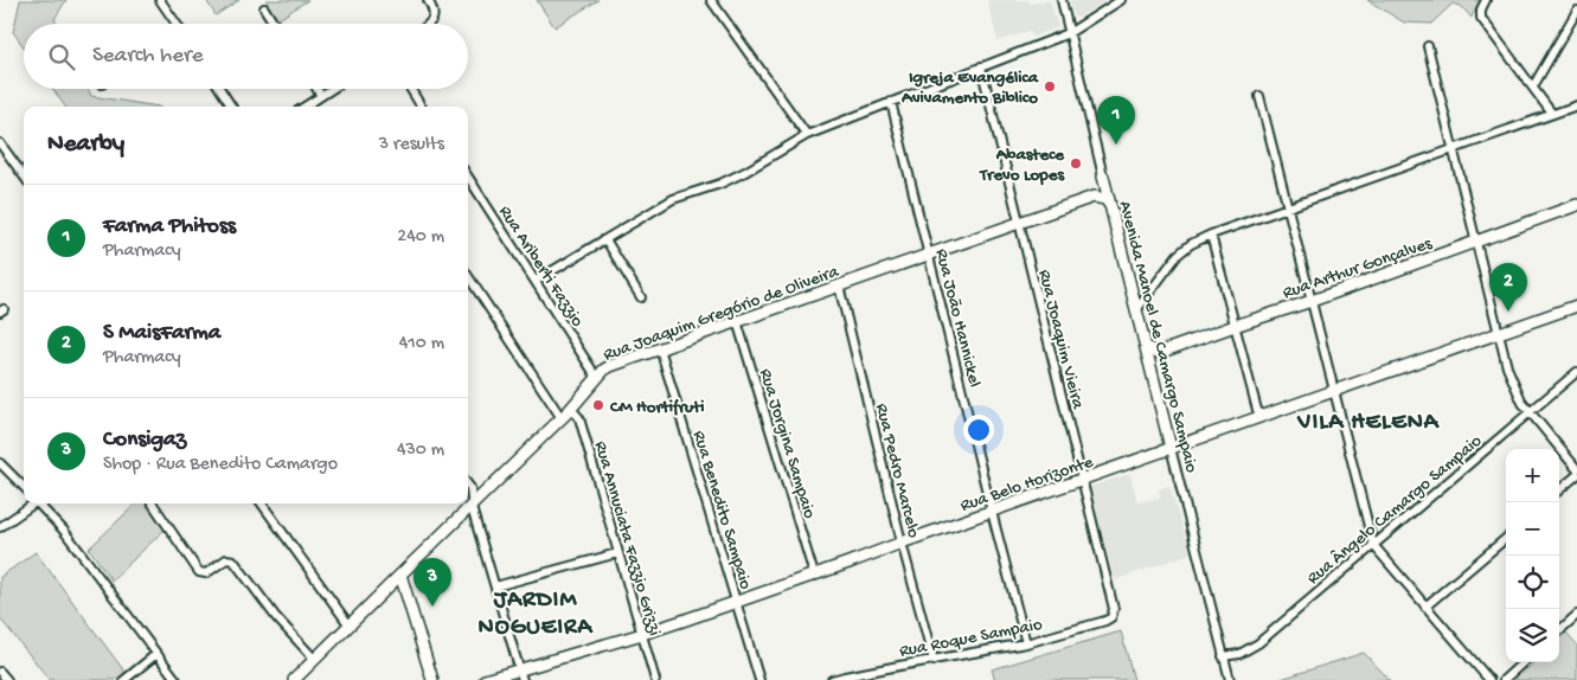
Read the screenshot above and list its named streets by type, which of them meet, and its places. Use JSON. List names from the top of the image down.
{
  "streets": {
    "street": [
      "Rua Ariberti Fazzio",
      "Rua Arthur Gonçalves",
      "Rua Joaquim Gregório de Oliveira",
      "Rua João Hannickel",
      "Avenida Manoel de Camargo Sampaio",
      "Rua Joaquim Vieira",
      "Rua Jorgina Sampaio",
      "Rua Pedro Marcelo",
      "Rua Belo Horizonte",
      "Rua Ângelo Camargo Sampaio",
      "Rua Benedito Sampaio",
      "Rua Annuciata Fazzio Grizzi",
      "Rua Roque Sampaio"
    ]
  },
  "crossings": [
    ["Rua Ariberti Fazzio", "Rua Joaquim Gregório de Oliveira"],
    ["Rua Arthur Gonçalves", "Avenida Manoel de Camargo Sampaio"],
    ["Rua Joaquim Gregório de Oliveira", "Rua João Hannickel"],
    ["Rua Joaquim Gregório de Oliveira", "Rua Joaquim Vieira"],
    ["Rua Joaquim Gregório de Oliveira", "Rua Jorgina Sampaio"],
    ["Rua Joaquim Gregório de Oliveira", "Rua Pedro Marcelo"],
    ["Rua Joaquim Gregório de Oliveira", "Rua Benedito Sampaio"],
    ["Rua Joaquim Gregório de Oliveira", "Rua Annuciata Fazzio Grizzi"],
    ["Rua João Hannickel", "Rua Belo Horizonte"],
    ["Rua João Hannickel", "Rua Roque Sampaio"],
    ["Avenida Manoel de Camargo Sampaio", "Rua Belo Horizonte"],
    ["Avenida Manoel de Camargo Sampaio", "Rua Ângelo Camargo Sampaio"],
    ["Rua Joaquim Vieira", "Rua Belo Horizonte"],
    ["Rua Joaquim Vieira", "Rua Roque Sampaio"],
    ["Rua Jorgina Sampaio", "Rua Belo Horizonte"],
    ["Rua Pedro Marcelo", "Rua Belo Horizonte"],
    ["Rua Pedro Marcelo", "Rua Roque Sampaio"],
    ["Rua Belo Horizonte", "Rua Benedito Sampaio"],
    ["Rua Belo Horizonte", "Rua Annuciata Fazzio Grizzi"]
  ],
  "districts": ["VILA HELENA", "JARDIM NOGUEIRA"],
  "places": ["Igreja Evangélica Avivamento Biblico", "Abastece Trevo Lopes", "CM Hortifruti"],
  "page": {
    "search": "Search here",
    "pins": ["1", "2", "3"],
    "heading": ["Nearby", "3 results"],
    "list": [
      {
        "mark": "1",
        "name": "Farma Phitoss",
        "note": "Pharmacy",
        "value": "240 m"
      },
      {
        "mark": "2",
        "name": "S MaisFarma",
        "note": "Pharmacy",
        "value": "410 m"
      },
      {
        "mark": "3",
        "name": "Consigaz",
        "note": "Shop · Rua Benedito Camargo",
        "value": "430 m"
      }
    ],
    "map_buttons": ["+", "−"]
  }
}
